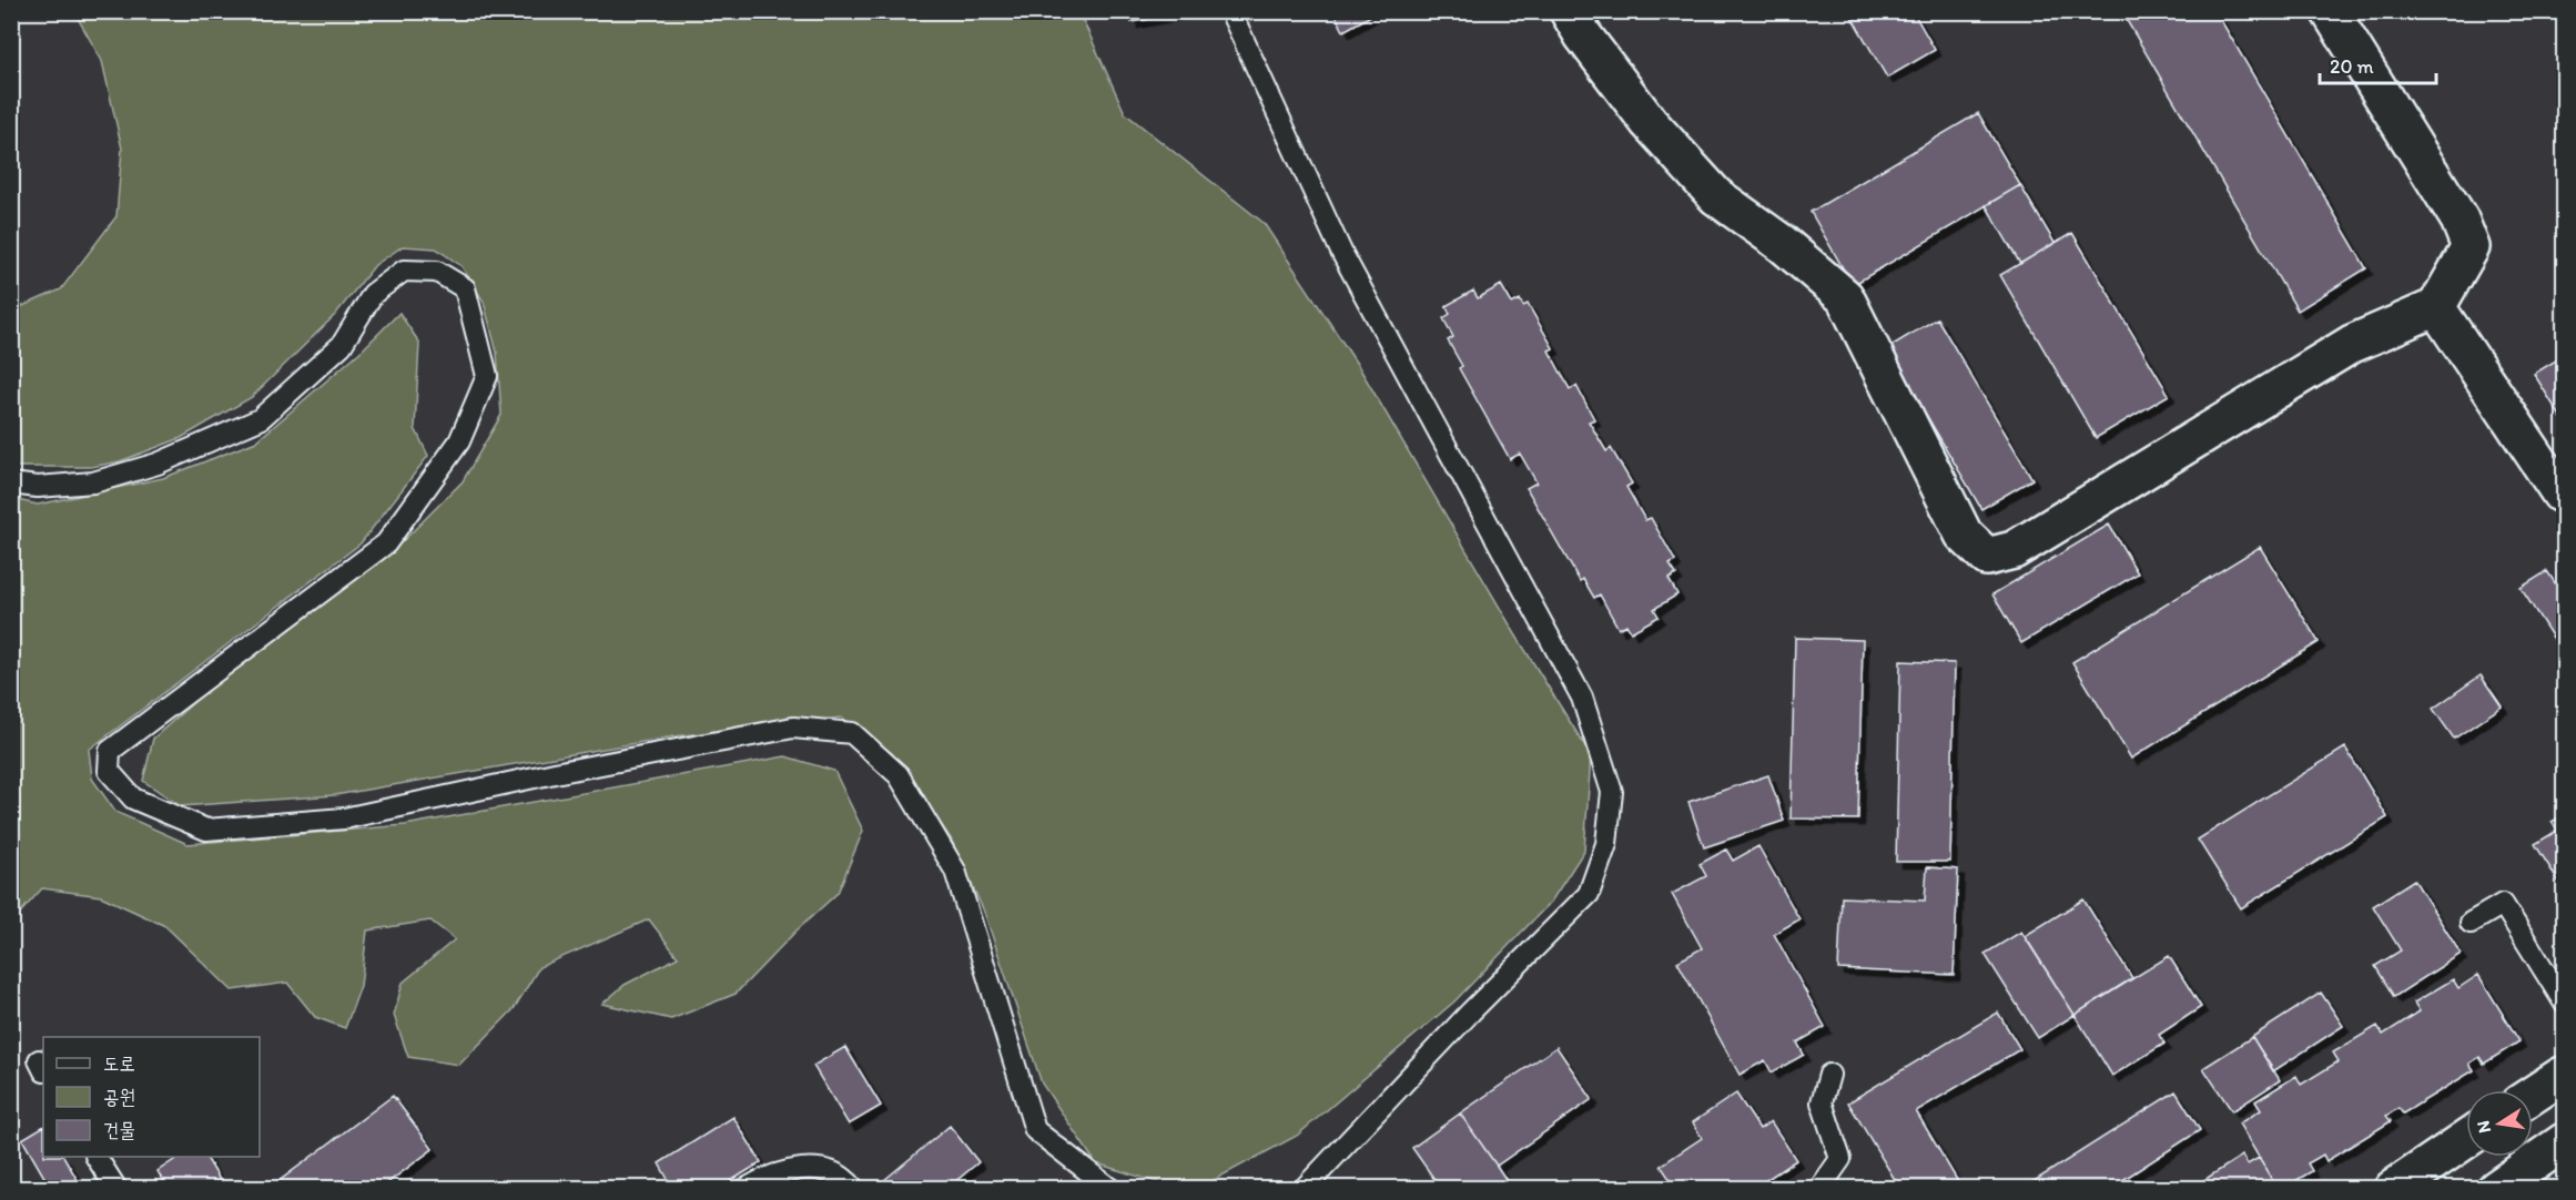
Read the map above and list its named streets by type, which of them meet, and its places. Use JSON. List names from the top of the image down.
{
  "legend": ["도로", "공원", "건물"],
  "scale_bar": "20 m",
  "north": "left"
}
